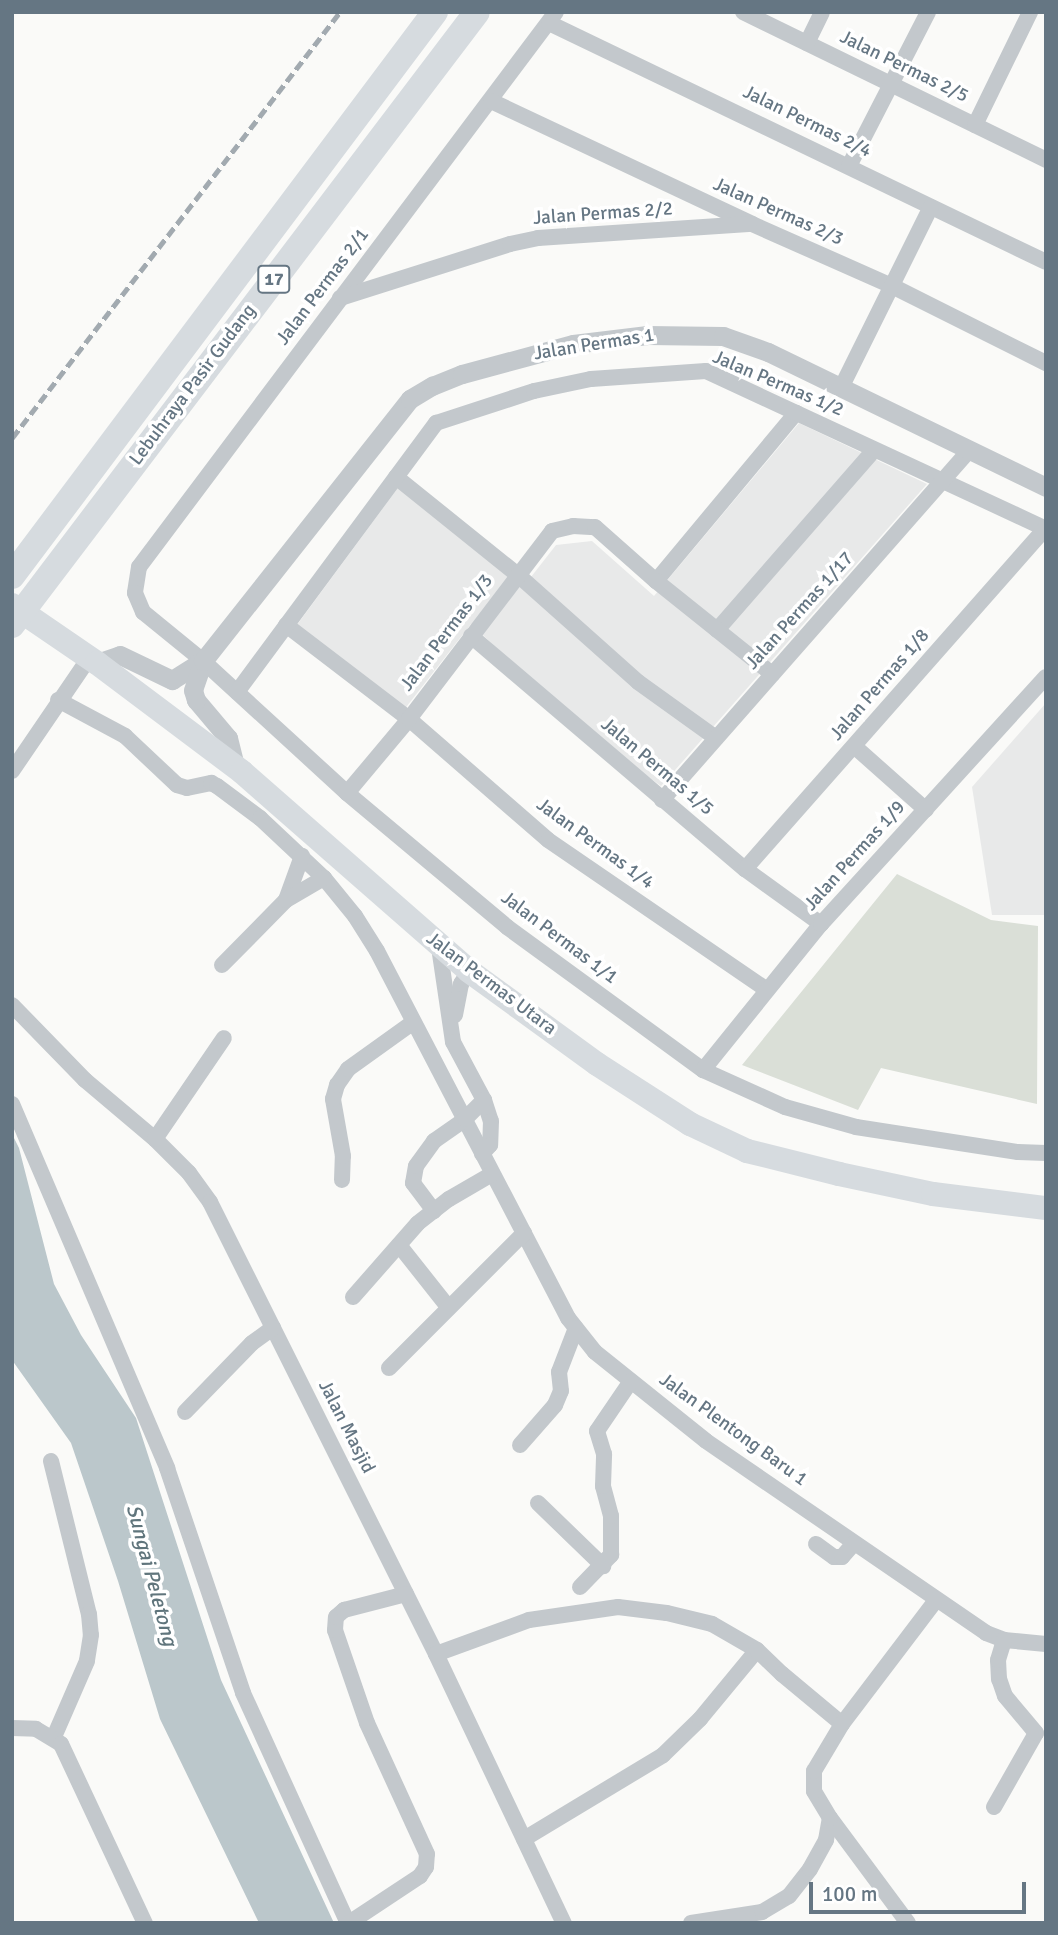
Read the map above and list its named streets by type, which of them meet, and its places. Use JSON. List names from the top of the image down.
{
  "streets": {
    "highway": ["17", "Lebuhraya Pasir Gudang"],
    "main road": ["Jalan Permas Utara"],
    "street": [
      "Jalan Permas 2/5",
      "Jalan Permas 2/4",
      "Jalan Permas 2/3",
      "Jalan Permas 2/2",
      "Jalan Permas 2/1",
      "Jalan Permas 1",
      "Jalan Permas 1/2",
      "Jalan Permas 1/17",
      "Jalan Permas 1/3",
      "Jalan Permas 1/8",
      "Jalan Permas 1/5",
      "Jalan Permas 1/4",
      "Jalan Permas 1/9",
      "Jalan Permas 1/1",
      "Jalan Masjid",
      "Jalan Plentong Baru 1"
    ]
  },
  "crossings": [
    ["Jalan Permas 2/4", "Jalan Permas 2/1"],
    ["Jalan Permas 2/3", "Jalan Permas 2/2"],
    ["Jalan Permas 2/3", "Jalan Permas 2/1"],
    ["Jalan Permas 2/2", "Jalan Permas 2/1"],
    ["Jalan Permas 2/1", "Jalan Permas 1/1"],
    ["Jalan Permas 1", "Jalan Permas 1/17"],
    ["Jalan Permas 1", "Jalan Permas 1/1"],
    ["Jalan Permas 1", "Jalan Permas Utara"],
    ["Jalan Permas 1/2", "Jalan Permas 1/17"],
    ["Jalan Permas 1/2", "Jalan Permas 1/8"],
    ["Jalan Permas 1/2", "Jalan Permas 1/4"],
    ["Jalan Permas 1/2", "Jalan Permas 1/1"],
    ["Jalan Permas 1/17", "Jalan Permas 1/5"],
    ["Jalan Permas 1/3", "Jalan Permas 1/5"],
    ["Jalan Permas 1/3", "Jalan Permas 1/4"],
    ["Jalan Permas 1/3", "Jalan Permas 1/1"],
    ["Jalan Permas 1/8", "Jalan Permas 1/5"],
    ["Jalan Permas 1/5", "Jalan Permas 1/9"],
    ["Jalan Permas 1/4", "Jalan Permas 1/9"],
    ["Jalan Permas 1/9", "Jalan Permas 1/1"]
  ],
  "water": ["Sungai Peletong"],
  "scale_bar": "100 m"
}
